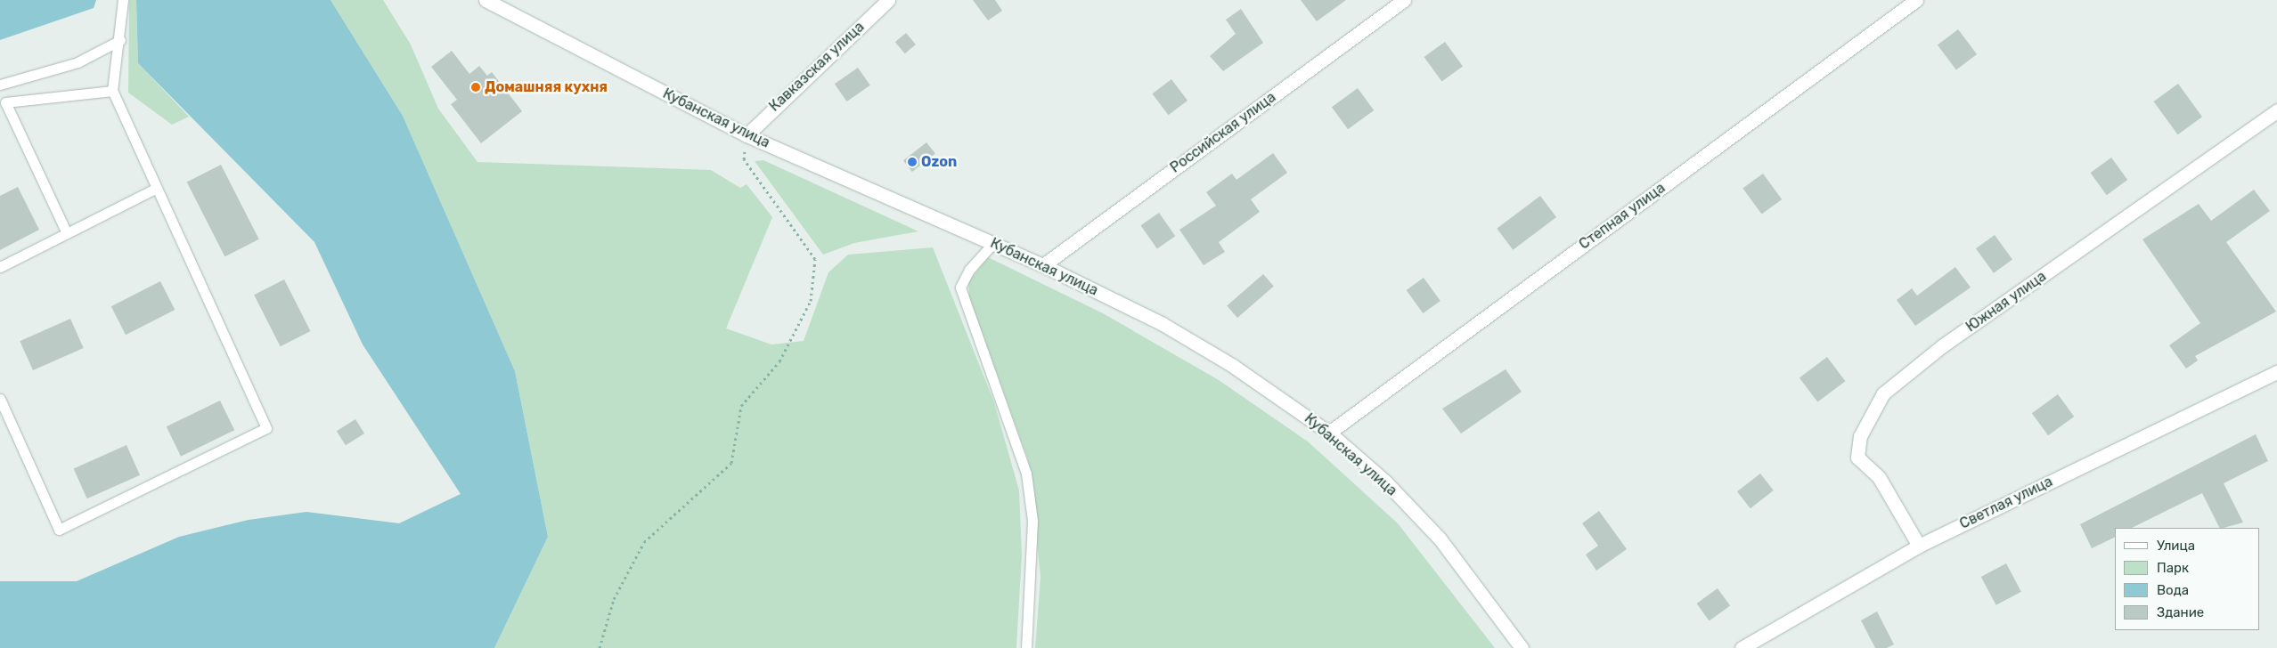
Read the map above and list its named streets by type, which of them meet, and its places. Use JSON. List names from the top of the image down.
{
  "streets": {
    "street": [
      "Кавказская улица",
      "Кубанская улица",
      "Российская улица",
      "Степная улица",
      "Южная улица",
      "Светлая улица"
    ]
  },
  "crossings": [
    ["Кавказская улица", "Кубанская улица"],
    ["Кубанская улица", "Российская улица"],
    ["Кубанская улица", "Степная улица"],
    ["Южная улица", "Светлая улица"]
  ],
  "places": ["Домашняя кухня", "Ozon"],
  "legend": [
    "Улица",
    "Парк",
    "Вода",
    "Здание"
  ]
}
